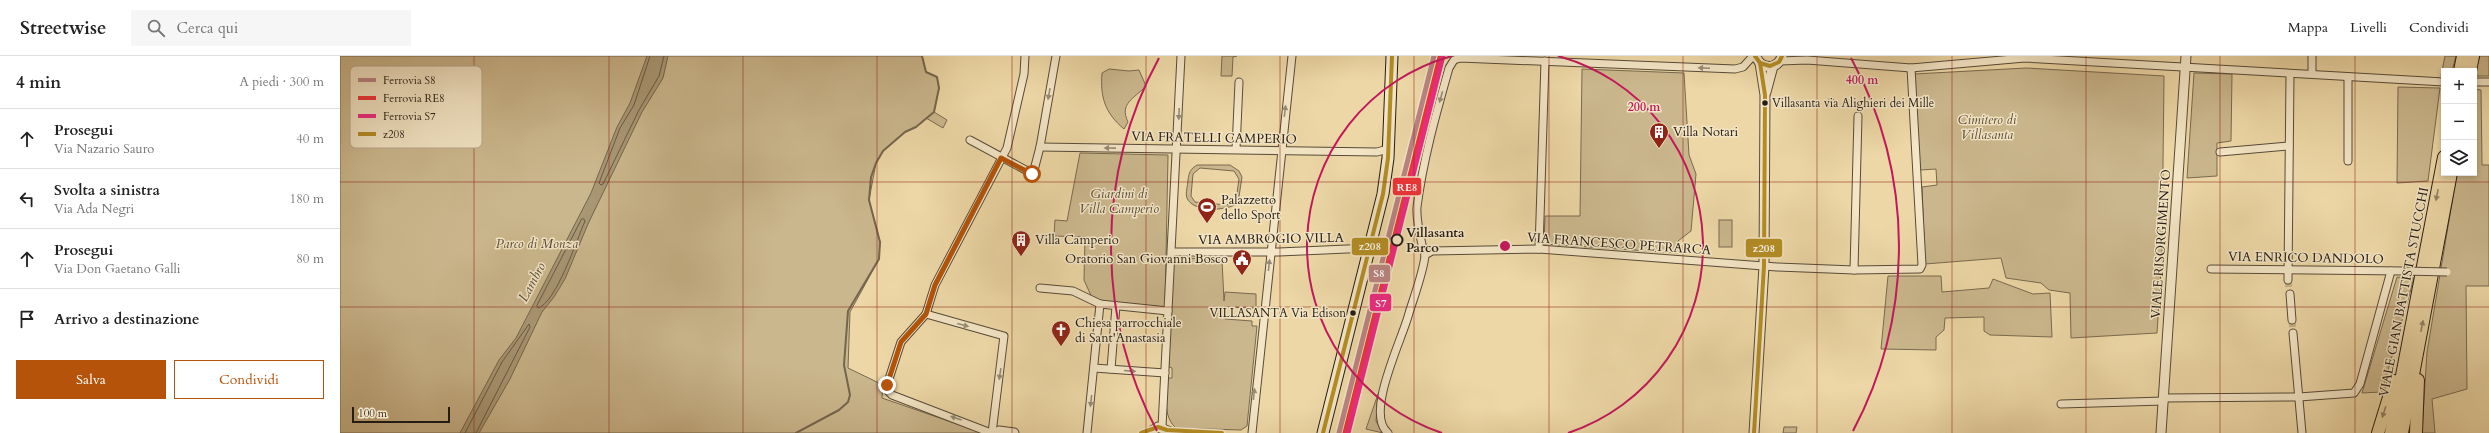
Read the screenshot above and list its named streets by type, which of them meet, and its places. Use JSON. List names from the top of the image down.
{
  "streets": {
    "highway": ["VIALE GIAN BATTISTA STUCCHI"],
    "street": [
      "VIA FRATELLI CAMPERIO",
      "VIA AMBROGIO VILLA",
      "VIA FRANCESCO PETRARCA",
      "VIALE RISORGIMENTO",
      "VIA ENRICO DANDOLO"
    ]
  },
  "one_way": ["VIA FRATELLI CAMPERIO"],
  "water": ["Lambro"],
  "parks": ["Cimitero di Villasanta", "Giardini di Villa Camperio", "Parco di Monza"],
  "places": {
    "other": ["Villasanta via Alighieri dei Mille", "Villasanta Parco", "VILLASANTA Via Edison"],
    "building": ["Villa Notari", "Villa Camperio"],
    "sports": ["Palazzetto dello Sport"],
    "public building": ["Oratorio San Giovanni Bosco"],
    "church": ["Chiesa parrocchiale di Sant'Anastasia"]
  },
  "lines": [
    "rail line S8",
    "rail line S7",
    "transit line z208",
    "rail line RE8"
  ],
  "legend": [
    "Ferrovia S8",
    "Ferrovia RE8",
    "Ferrovia S7",
    "z208"
  ],
  "scale_bar": "100 m",
  "page": {
    "header": "Streetwise",
    "search": "Cerca qui",
    "nav": ["Mappa", "Livelli", "Condividi"],
    "heading": ["4 min", "A piedi · 300 m"],
    "map_buttons": ["+", "−"],
    "list": [
      ["Prosegui", "Via Nazario Sauro", "40 m"],
      ["Svolta a sinistra", "Via Ada Negri", "180 m"],
      ["Prosegui", "Via Don Gaetano Galli", "80 m"],
      "Arrivo a destinazione"
    ],
    "buttons": ["Salva", "Condividi"],
    "scale": "100 m"
  },
  "rings": ["400 m", "200 m"]
}
